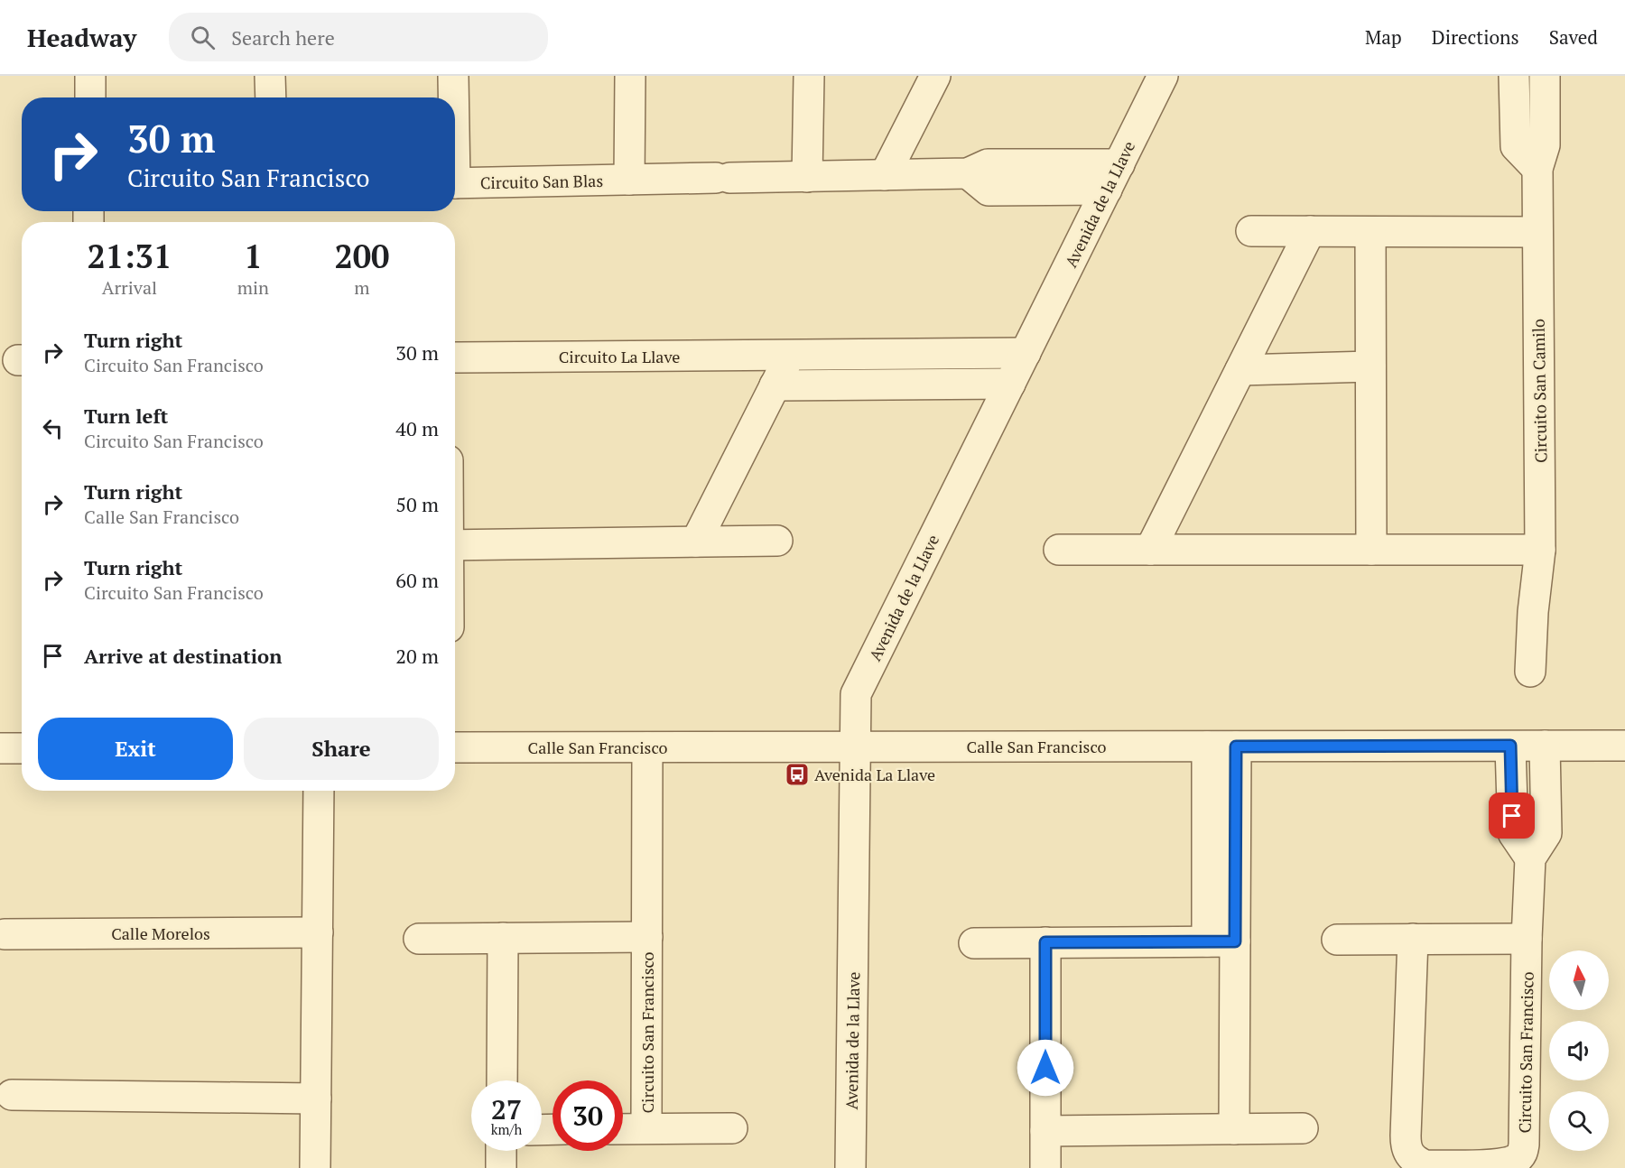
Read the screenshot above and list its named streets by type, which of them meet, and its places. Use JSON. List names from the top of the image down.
{
  "streets": {
    "street": [
      "Circuito San Blas",
      "Avenida de la Llave",
      "Circuito La Llave",
      "Circuito San Camilo",
      "Calle San Francisco",
      "Calle Morelos",
      "Circuito San Francisco"
    ]
  },
  "crossings": [
    ["Circuito San Blas", "Avenida de la Llave"],
    ["Avenida de la Llave", "Circuito La Llave"],
    ["Avenida de la Llave", "Calle San Francisco"],
    ["Calle San Francisco", "Circuito San Francisco"]
  ],
  "places": {
    "bus stop": ["Avenida La Llave"]
  },
  "north": "top",
  "page": {
    "header": "Headway",
    "search": "Search here",
    "nav": ["Map", "Directions", "Saved"],
    "turn": ["30 m", "Circuito San Francisco"],
    "eta": [
      "21:31",
      "Arrival",
      "1",
      "min",
      "200",
      "m"
    ],
    "list": [
      {
        "name": "Turn right",
        "note": "Circuito San Francisco",
        "value": "30 m"
      },
      {
        "name": "Turn left",
        "note": "Circuito San Francisco",
        "value": "40 m"
      },
      {
        "name": "Turn right",
        "note": "Calle San Francisco",
        "value": "50 m"
      },
      {
        "name": "Turn right",
        "note": "Circuito San Francisco",
        "value": "60 m"
      },
      {
        "name": "Arrive at destination",
        "value": "20 m"
      }
    ],
    "buttons": ["Exit", "Share"],
    "speed": "27 km/h",
    "limit": "30"
  }
}
